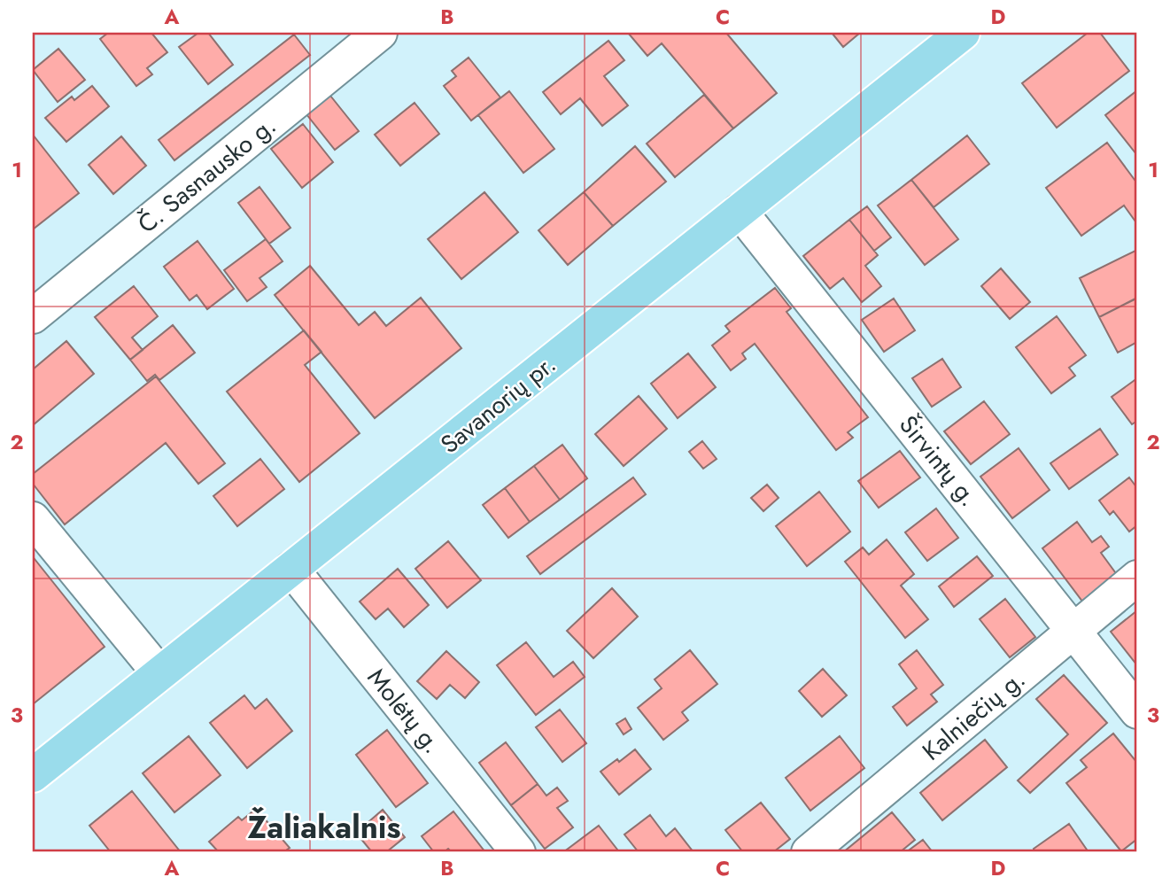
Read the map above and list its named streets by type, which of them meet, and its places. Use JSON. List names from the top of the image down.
{
  "streets": {
    "main road": ["Savanorių pr."],
    "street": [
      "Č. Sasnausko g.",
      "Širvintų g.",
      "Molėtų g.",
      "Kalniečių g."
    ]
  },
  "crossings": [
    ["Savanorių pr.", "Širvintų g."],
    ["Savanorių pr.", "Molėtų g."],
    ["Širvintų g.", "Kalniečių g."]
  ],
  "districts": ["Žaliakalnis"],
  "grid": {
    "columns": [
      "A",
      "B",
      "C",
      "D"
    ],
    "rows": ["1", "2", "3"]
  }
}
